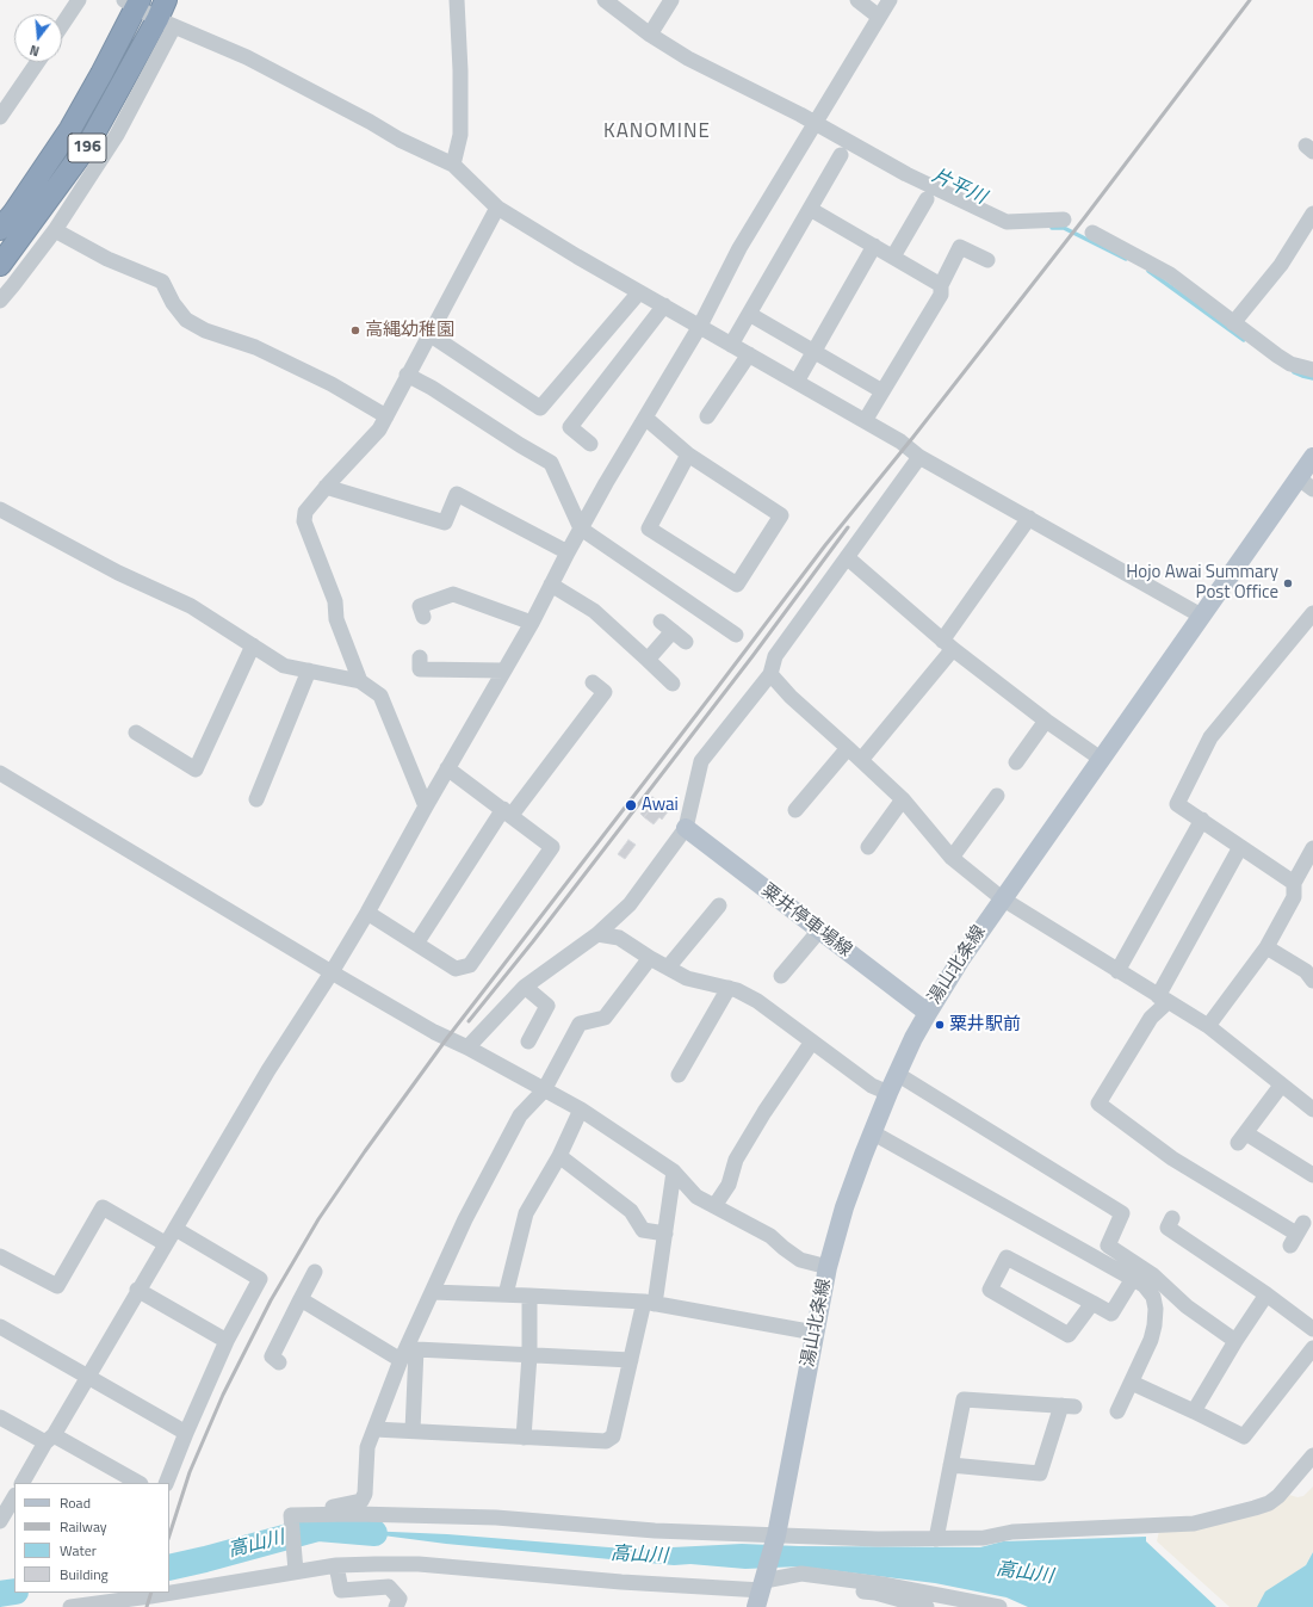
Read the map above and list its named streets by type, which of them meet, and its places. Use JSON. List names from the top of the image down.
{
  "streets": {
    "highway": ["196"],
    "main road": ["粟井停車場線", "湯山北条線"]
  },
  "crossings": [
    ["粟井停車場線", "湯山北条線"]
  ],
  "districts": ["KANOMINE"],
  "water": ["片平川", "高山川"],
  "places": [
    "高縄幼稚園",
    "Hojo Awai Summary Post Office",
    "Awai",
    "粟井駅前"
  ],
  "legend": [
    "Road",
    "Railway",
    "Water",
    "Building"
  ],
  "north": "bottom"
}
